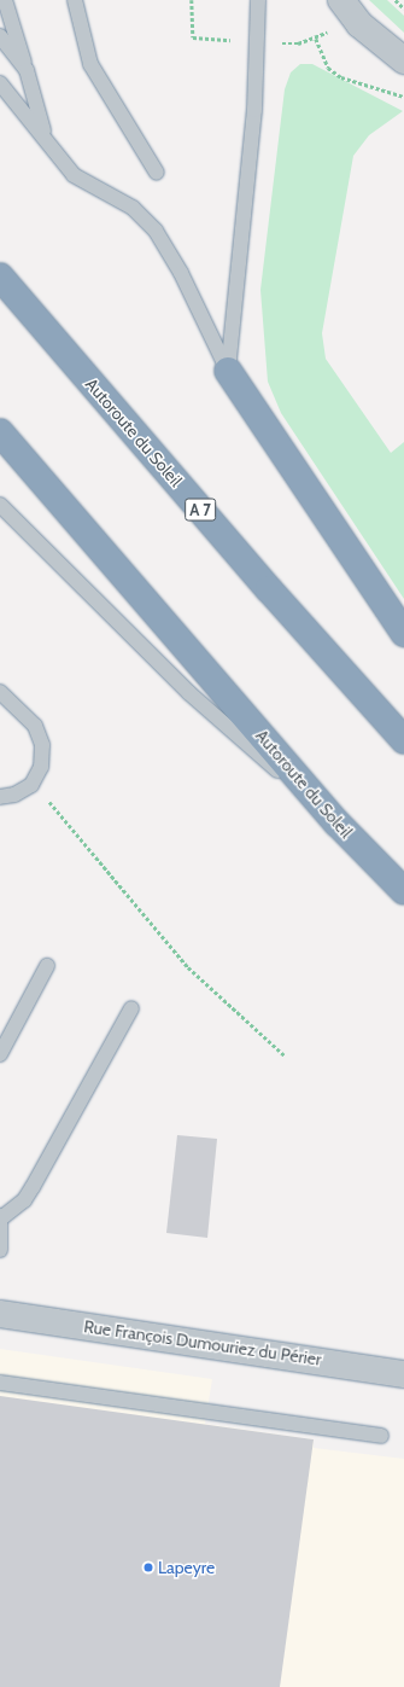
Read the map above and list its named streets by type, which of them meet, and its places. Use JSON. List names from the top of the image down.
{
  "streets": {
    "highway": ["Autoroute du Soleil", "A 7"],
    "street": ["Rue François Dumouriez du Périer"]
  },
  "places": ["Lapeyre"]
}
